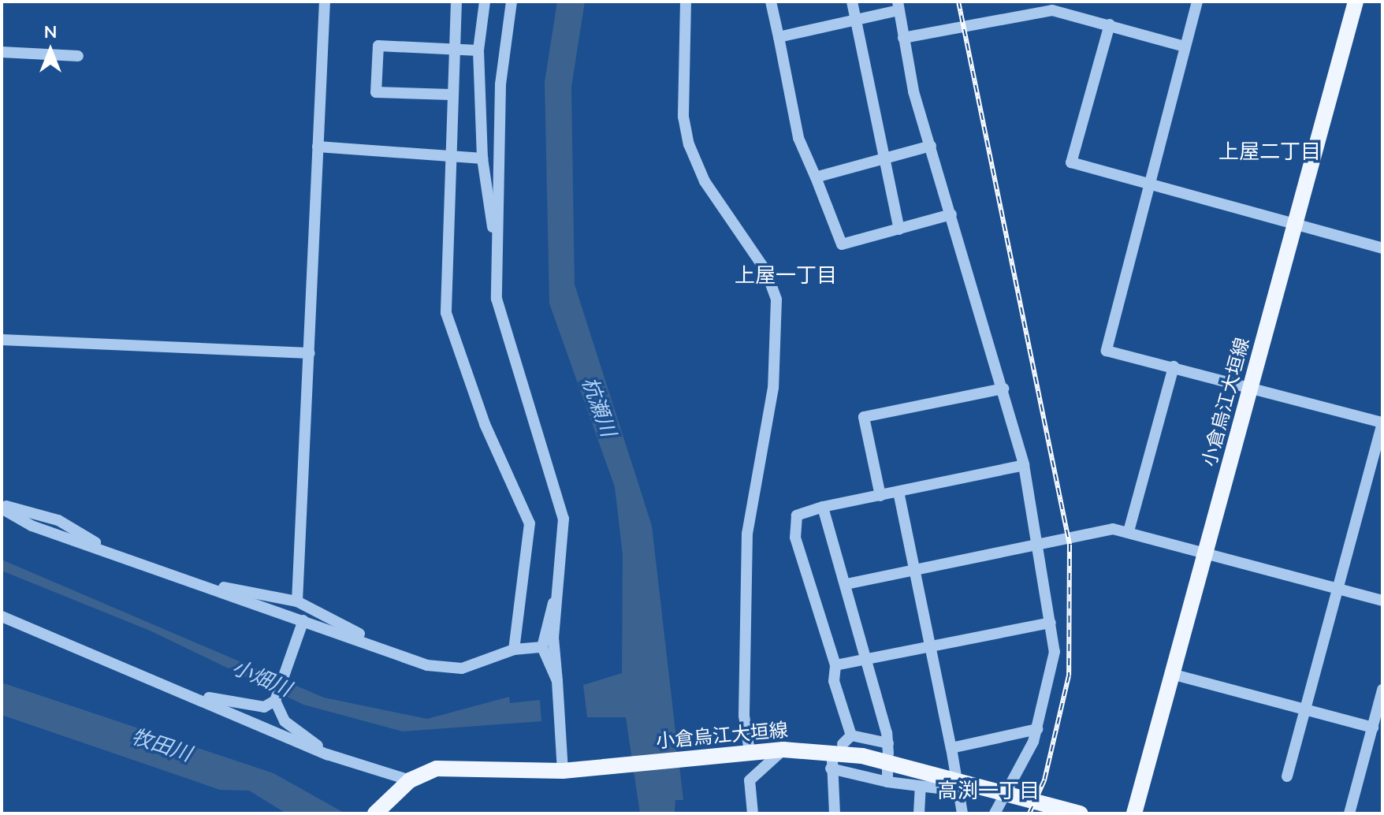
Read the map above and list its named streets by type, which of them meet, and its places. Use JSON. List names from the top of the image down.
{
  "streets": {
    "main road": ["小倉烏江大垣線"]
  },
  "districts": ["上屋二丁目", "上屋一丁目", "高渕一丁目"],
  "water": ["杭瀬川", "小畑川", "牧田川"],
  "north": "top"
}
